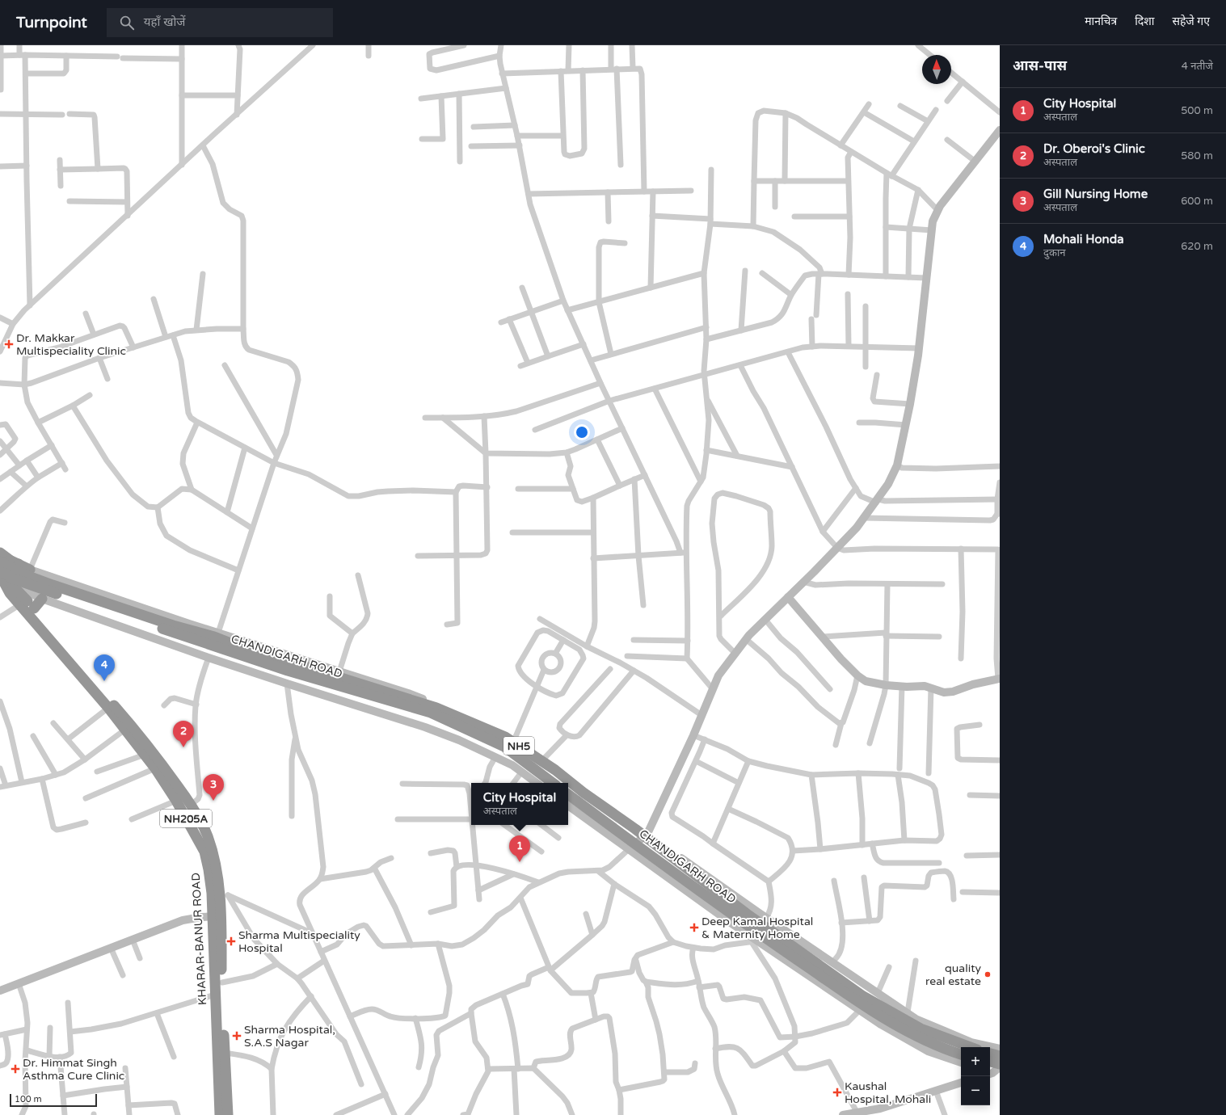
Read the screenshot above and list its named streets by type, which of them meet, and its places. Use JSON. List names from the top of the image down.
{
  "streets": {
    "highway": [
      "CHANDIGARH ROAD",
      "NH5",
      "NH205A",
      "KHARAR-BANUR ROAD"
    ]
  },
  "crossings": [
    ["CHANDIGARH ROAD", "KHARAR-BANUR ROAD"],
    ["NH205A", "KHARAR-BANUR ROAD"]
  ],
  "places": {
    "health": [
      "Dr. Makkar Multispeciality Clinic",
      "Deep Kamal Hospital & Maternity Home",
      "Sharma Multispeciality Hospital",
      "Sharma Hospital, S.A.S Nagar",
      "Dr. Himmat Singh Asthma Cure Clinic",
      "Kaushal Hospital, Mohali"
    ],
    "other": ["quality real estate"]
  },
  "scale_bar": "100 m",
  "north": "top",
  "page": {
    "header": "Turnpoint",
    "search": "यहाँ खोजें",
    "nav": ["मानचित्र", "दिशा", "सहेजे गए"],
    "heading": ["आस-पास", "4 नतीजे"],
    "list": [
      {
        "mark": "1",
        "name": "City Hospital",
        "note": "अस्पताल",
        "value": "500 m"
      },
      {
        "mark": "2",
        "name": "Dr. Oberoi's Clinic",
        "note": "अस्पताल",
        "value": "580 m"
      },
      {
        "mark": "3",
        "name": "Gill Nursing Home",
        "note": "अस्पताल",
        "value": "600 m"
      },
      {
        "mark": "4",
        "name": "Mohali Honda",
        "note": "दुकान",
        "value": "620 m"
      }
    ],
    "pins": [
      "4",
      "2",
      "3",
      "1"
    ],
    "popup": ["City Hospital", "अस्पताल"],
    "map_buttons": ["+", "−"],
    "scale": "100 m"
  }
}
